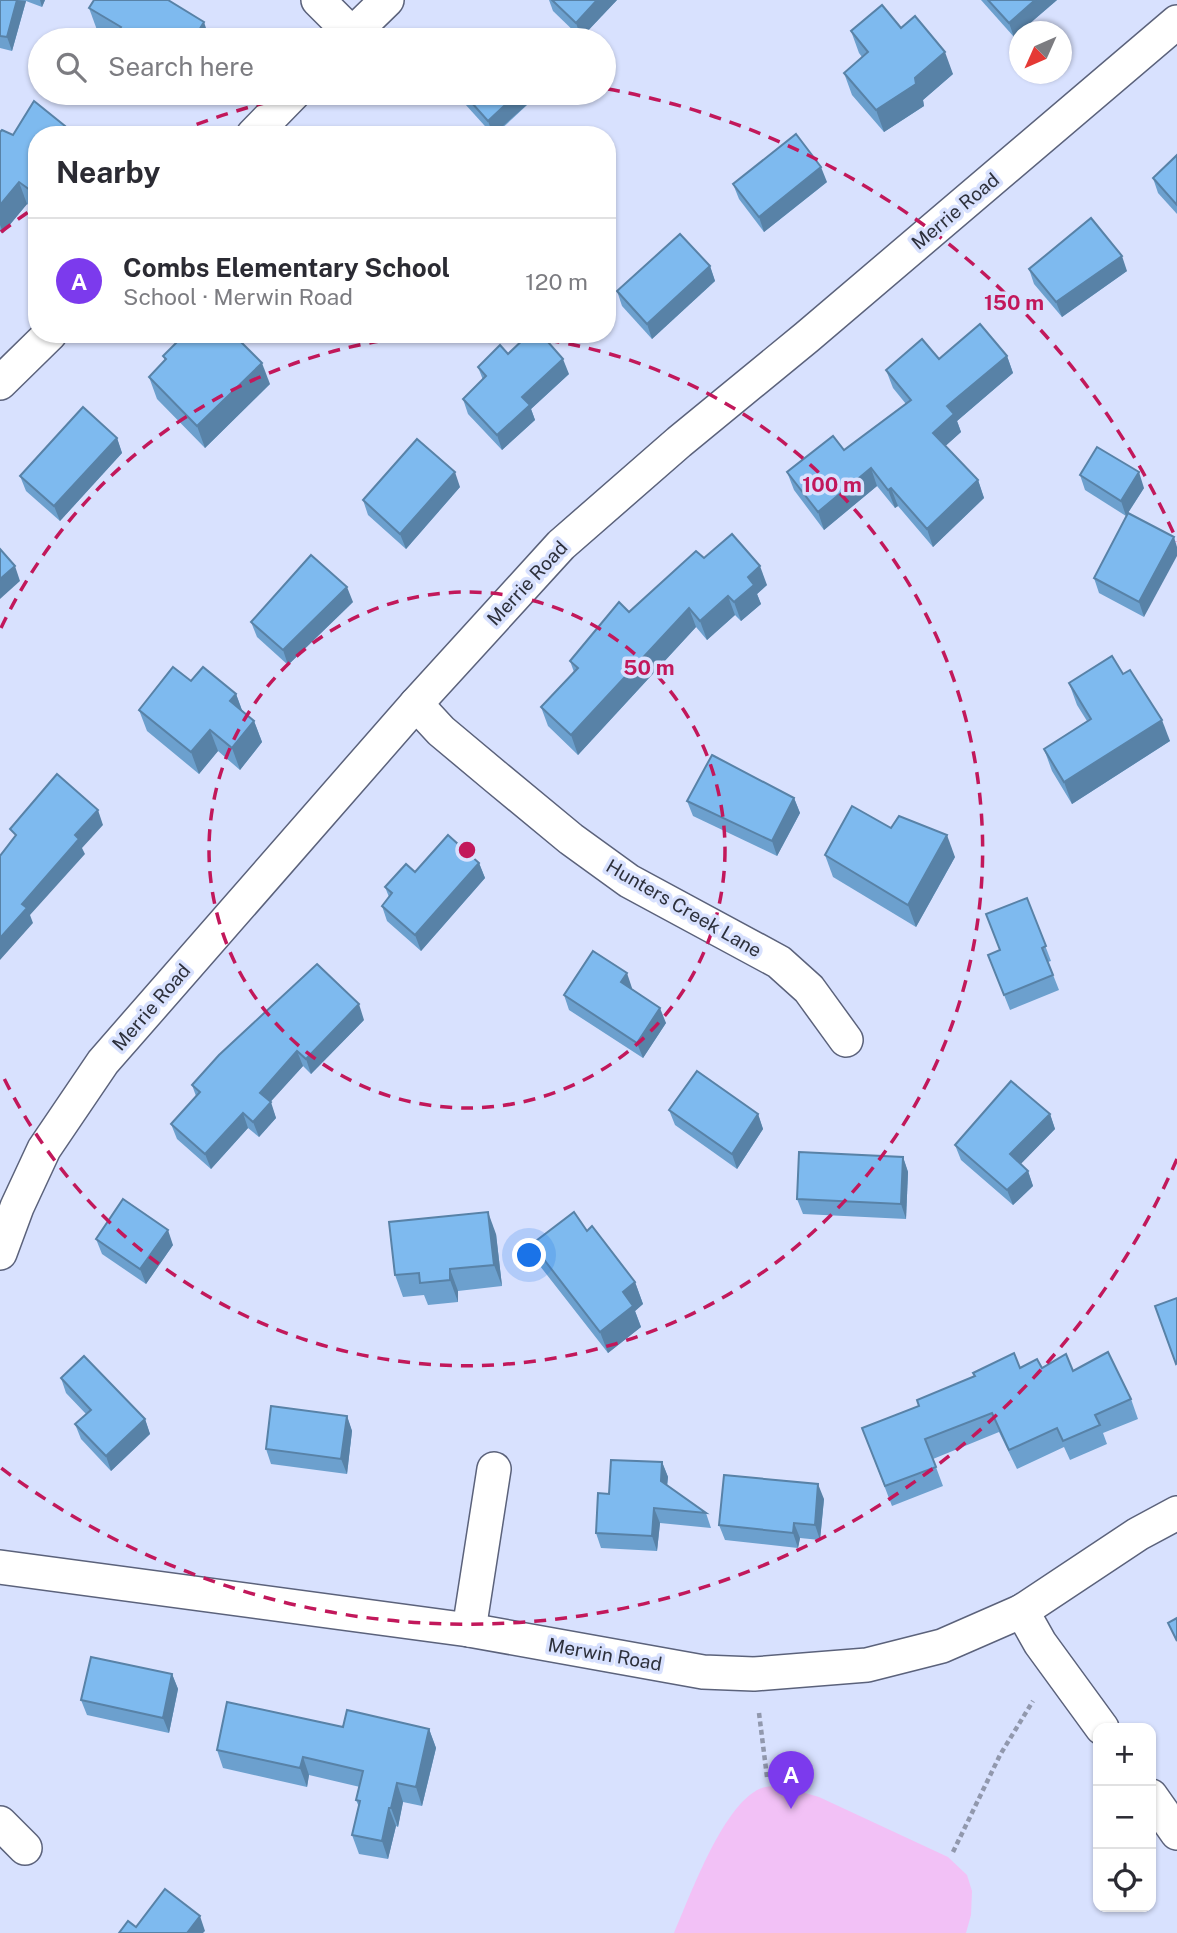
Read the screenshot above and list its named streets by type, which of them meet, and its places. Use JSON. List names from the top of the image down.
{
  "streets": {
    "street": ["Merrie Road", "Hunters Creek Lane", "Merwin Road"]
  },
  "crossings": [
    ["Merrie Road", "Hunters Creek Lane"]
  ],
  "north": "bottom left",
  "page": {
    "search": "Search here",
    "heading": "Nearby",
    "list": [
      {
        "mark": "A",
        "name": "Combs Elementary School",
        "note": "School · Merwin Road",
        "value": "120 m"
      }
    ],
    "map_buttons": ["+", "−"],
    "pins": "A"
  },
  "rings": ["150 m", "100 m", "50 m"]
}
